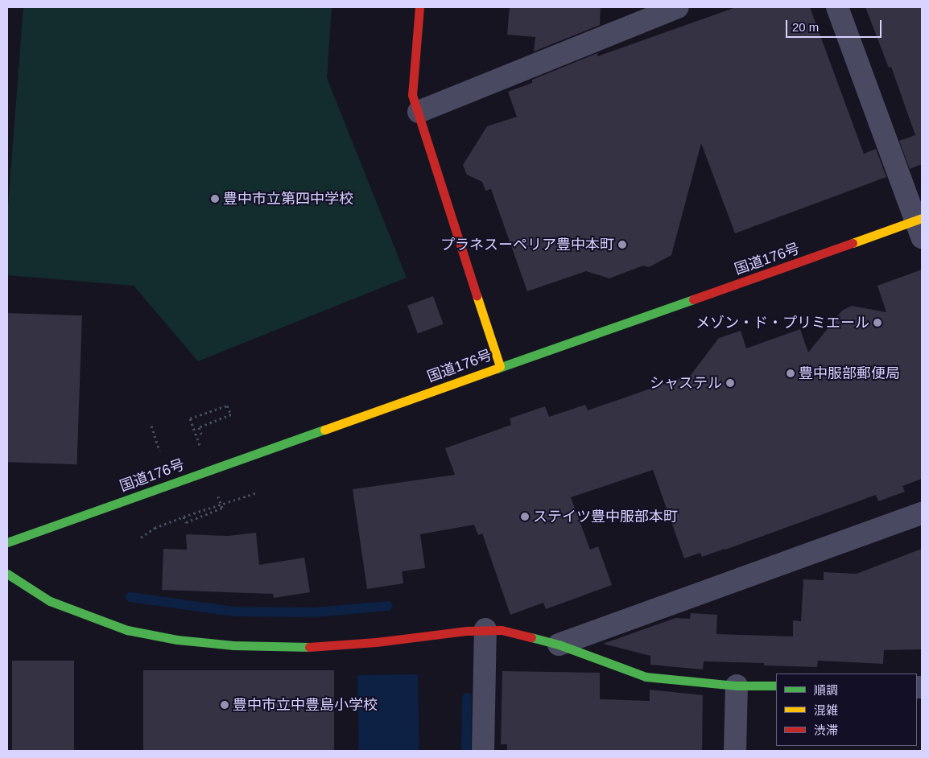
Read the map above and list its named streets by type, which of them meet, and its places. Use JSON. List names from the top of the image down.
{
  "streets": {
    "main road": ["国道176号"]
  },
  "places": [
    "豊中市立第四中学校",
    "プラネスーペリア豊中本町",
    "メゾン・ド・プリミエール",
    "豊中服部郵便局",
    "シャステル",
    "ステイツ豊中服部本町",
    "豊中市立中豊島小学校"
  ],
  "legend": ["順調", "混雑", "渋滞"],
  "scale_bar": "20 m"
}
